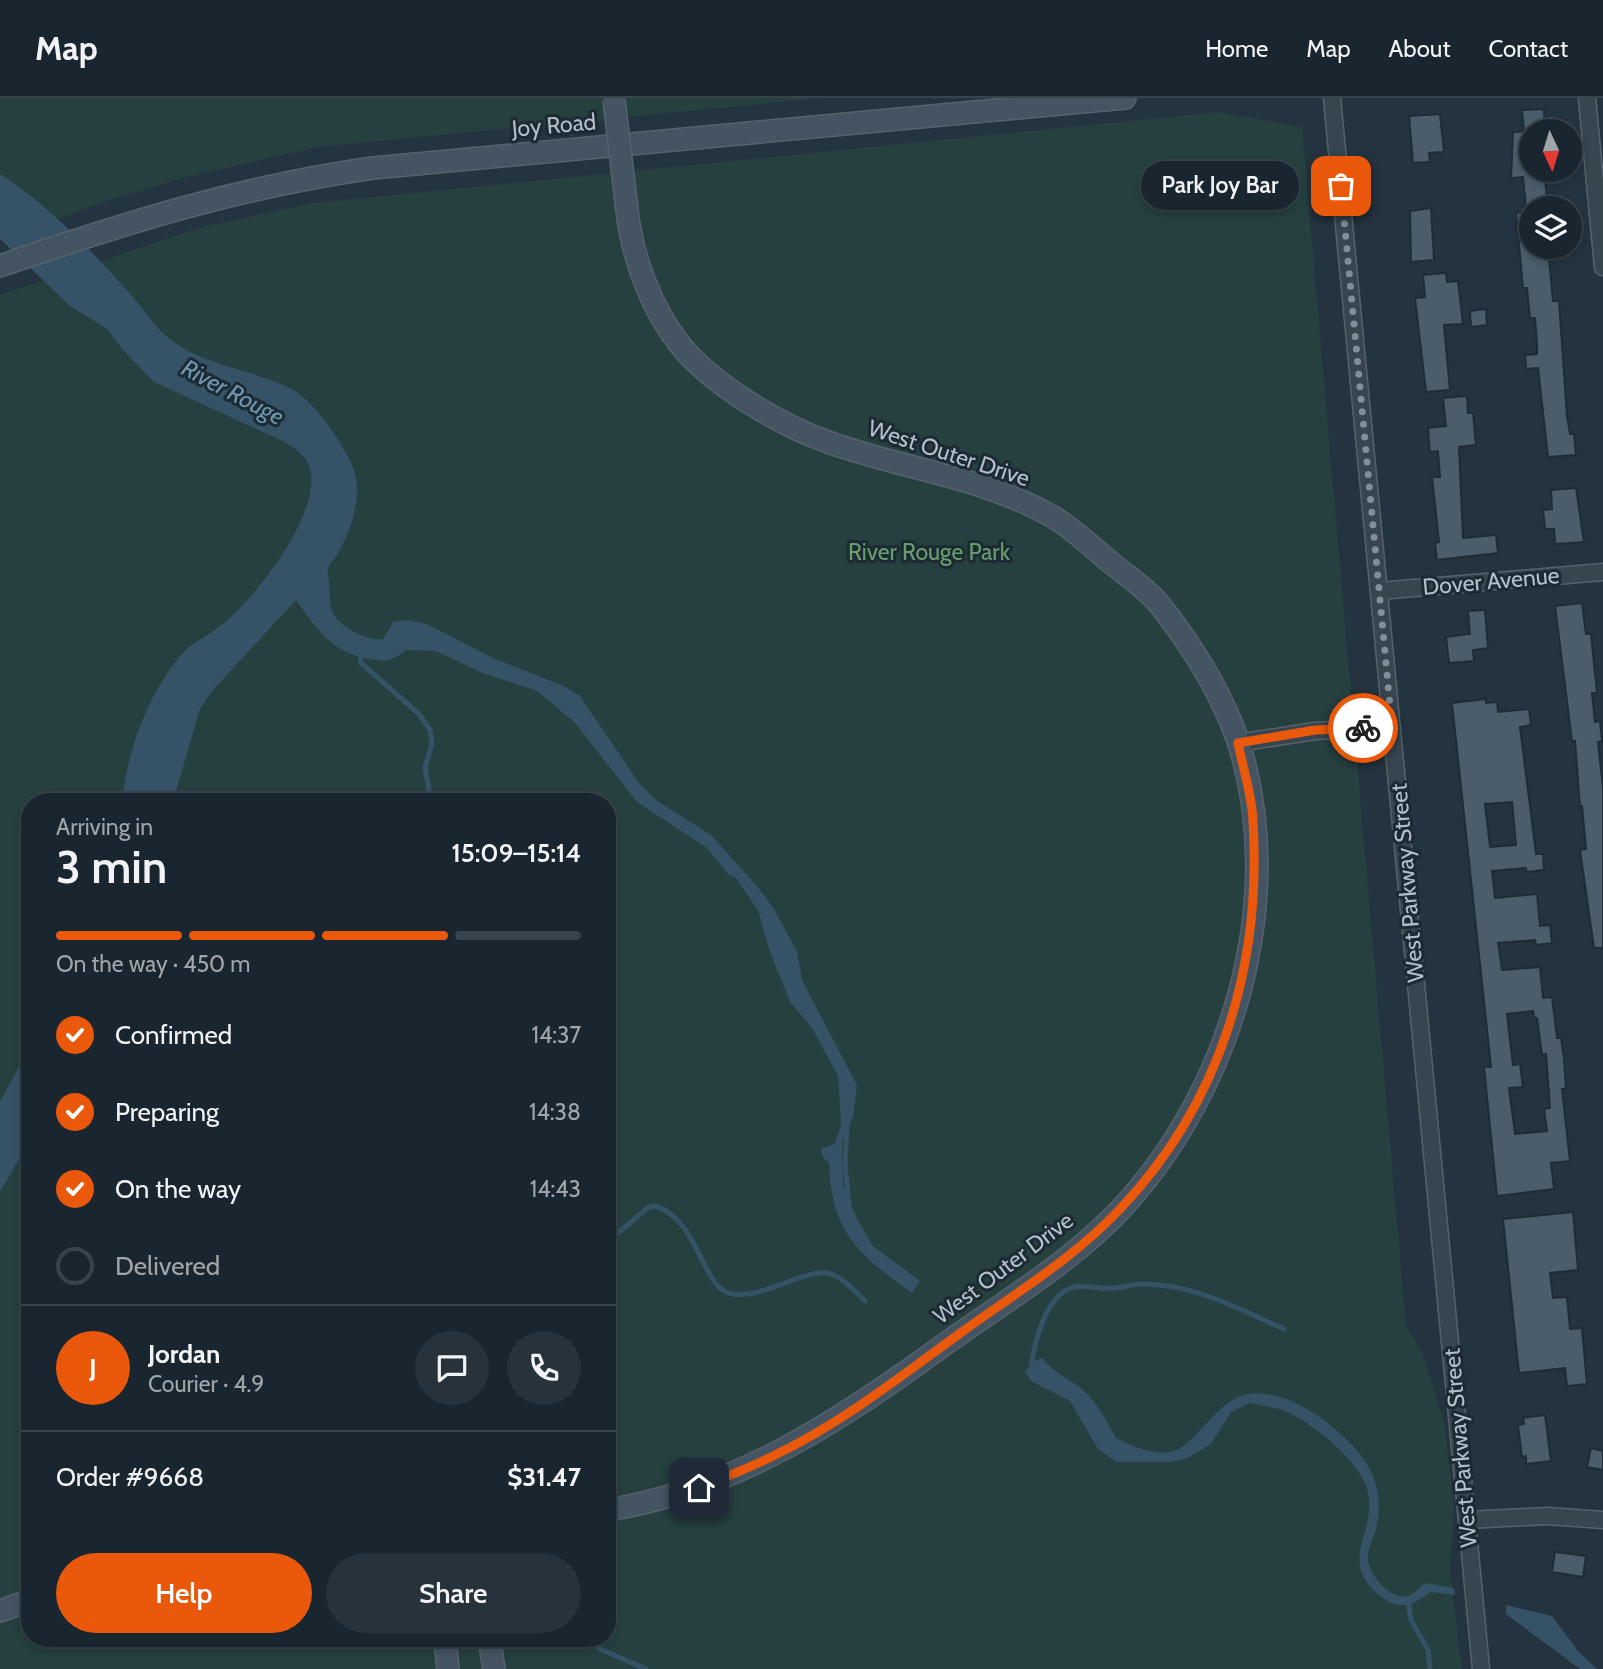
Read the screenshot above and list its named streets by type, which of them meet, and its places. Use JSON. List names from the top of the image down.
{
  "streets": {
    "main road": ["Joy Road", "West Outer Drive"],
    "street": ["Dover Avenue", "West Parkway Street"]
  },
  "crossings": [
    ["Dover Avenue", "West Parkway Street"]
  ],
  "water": ["River Rouge"],
  "parks": ["River Rouge Park"],
  "places": ["Park Joy Bar"],
  "north": "bottom",
  "page": {
    "header": "Map",
    "nav": [
      "Home",
      "Map",
      "About",
      "Contact"
    ],
    "bubble": "Park Joy Bar",
    "heading": ["3 min", "Arriving in", "15:09–15:14"],
    "panel": [
      "Jordan",
      "Courier · 4.9",
      "Order #9668",
      "$31.47"
    ],
    "bar": "On the way · 450 m",
    "list": [
      ["Confirmed", "14:37"],
      ["Preparing", "14:38"],
      ["On the way", "14:43"],
      "Delivered"
    ],
    "round": "J",
    "buttons": ["Help", "Share"]
  }
}
